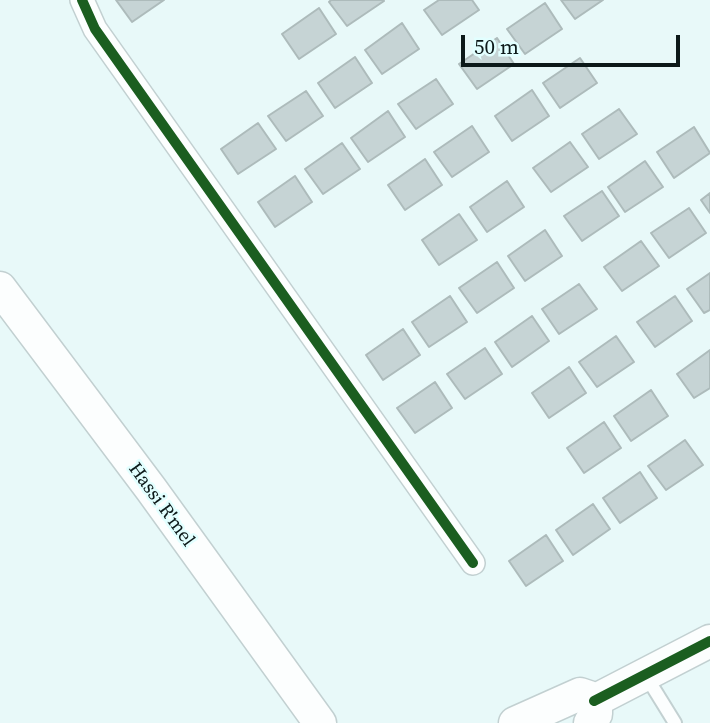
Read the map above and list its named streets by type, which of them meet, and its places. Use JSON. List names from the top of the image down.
{
  "streets": {
    "main road": ["Hassi R'mel"]
  },
  "scale_bar": "50 m"
}
